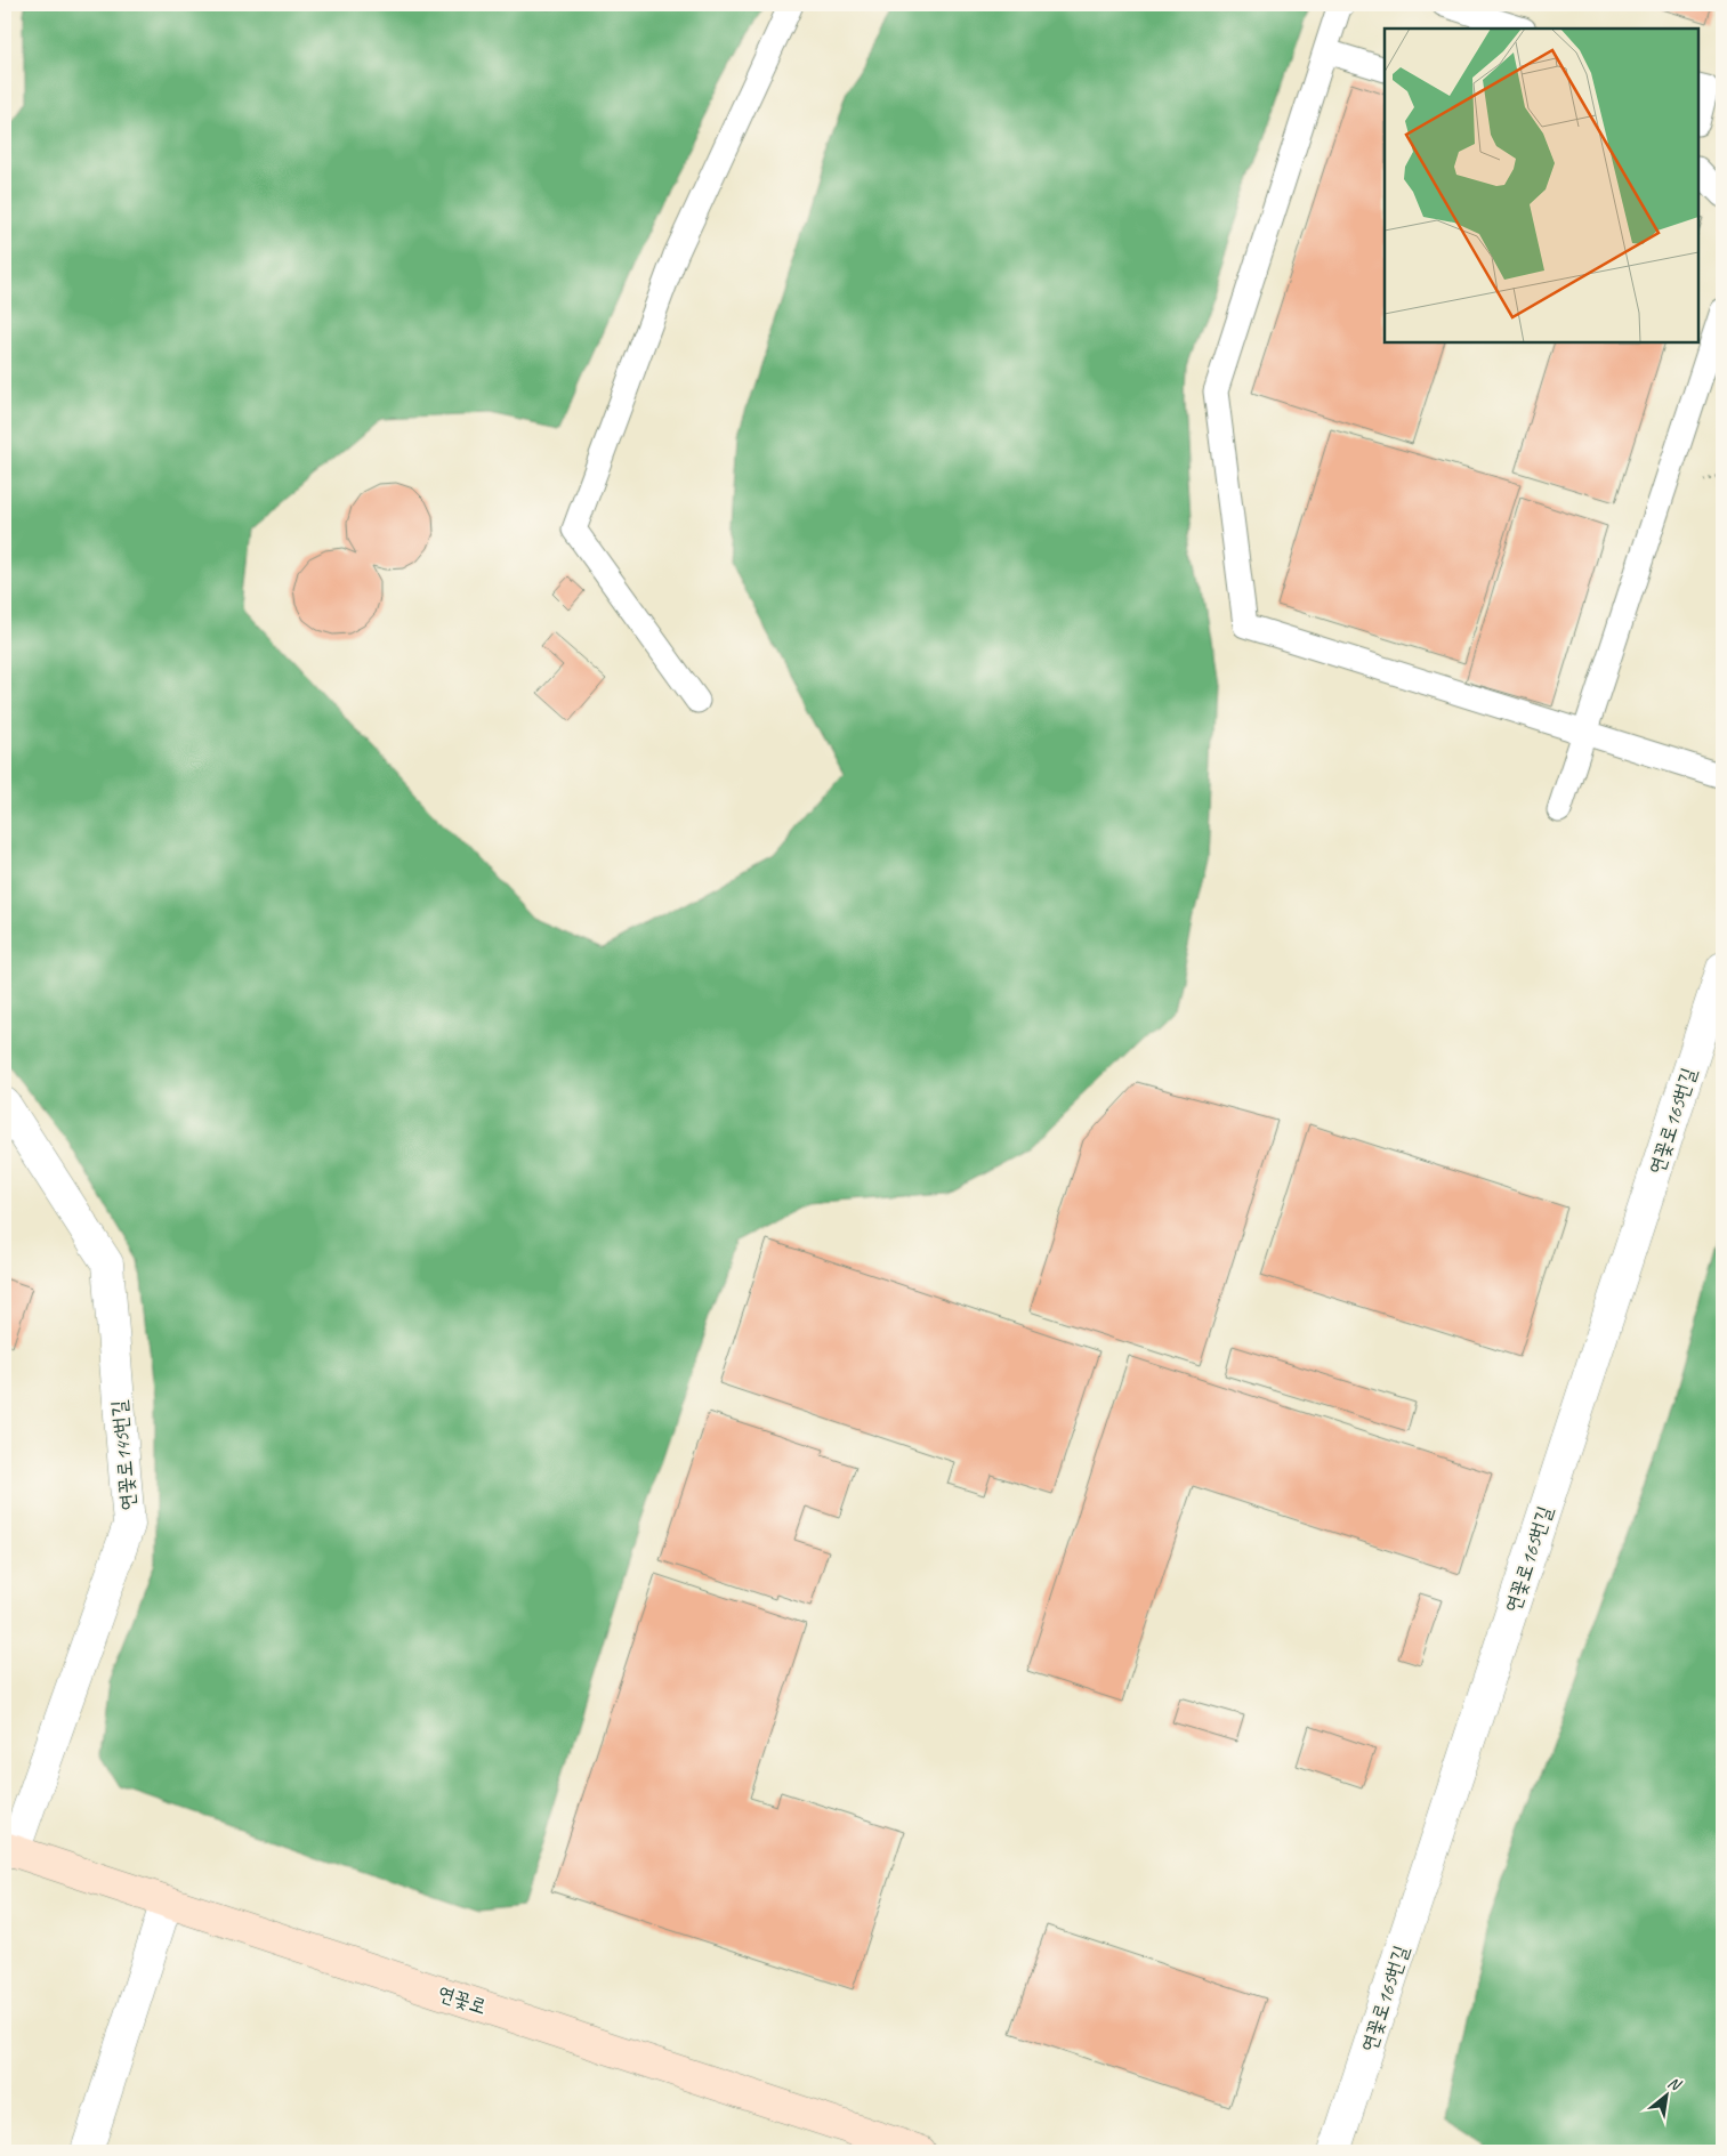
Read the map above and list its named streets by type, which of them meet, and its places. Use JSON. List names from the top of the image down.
{
  "streets": {
    "street": ["연꽃로165번길", "연꽃로145번길", "연꽃로"]
  },
  "crossings": [
    ["연꽃로145번길", "연꽃로"]
  ],
  "north": "top right"
}
